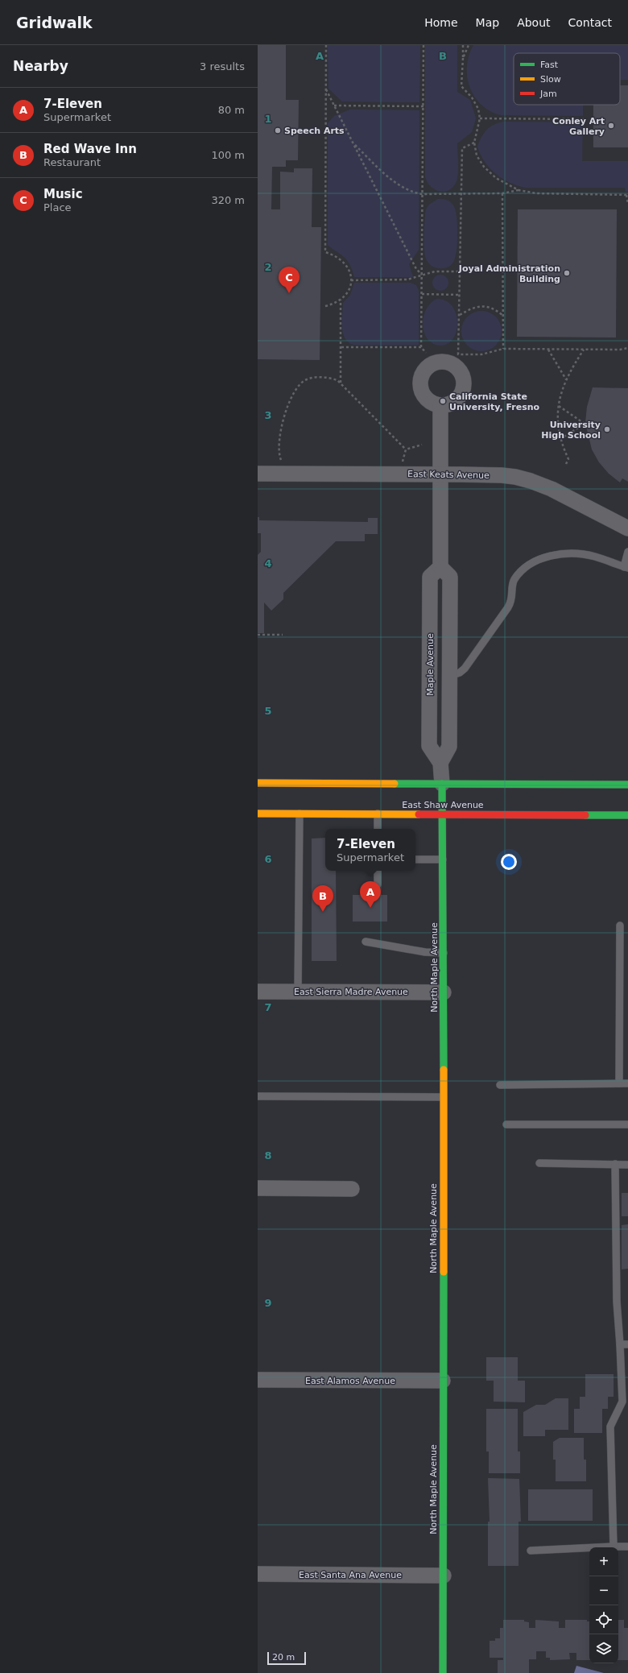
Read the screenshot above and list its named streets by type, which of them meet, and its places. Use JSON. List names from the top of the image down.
{
  "streets": {
    "street": [
      "East Keats Avenue",
      "Maple Avenue",
      "East Shaw Avenue",
      "North Maple Avenue",
      "East Sierra Madre Avenue",
      "East Alamos Avenue",
      "East Santa Ana Avenue"
    ]
  },
  "crossings": [
    ["Maple Avenue", "North Maple Avenue"],
    ["East Shaw Avenue", "North Maple Avenue"],
    ["North Maple Avenue", "East Sierra Madre Avenue"],
    ["North Maple Avenue", "East Alamos Avenue"],
    ["North Maple Avenue", "East Santa Ana Avenue"]
  ],
  "places": [
    "Conley Art Gallery",
    "Speech Arts",
    "Joyal Administration Building",
    "California State University, Fresno",
    "University High School"
  ],
  "legend": ["Fast", "Slow", "Jam"],
  "scale_bar": "20 m",
  "page": {
    "header": "Gridwalk",
    "nav": [
      "Home",
      "Map",
      "About",
      "Contact"
    ],
    "heading": ["Nearby", "3 results"],
    "list": [
      {
        "mark": "A",
        "name": "7-Eleven",
        "note": "Supermarket",
        "value": "80 m"
      },
      {
        "mark": "B",
        "name": "Red Wave Inn",
        "note": "Restaurant",
        "value": "100 m"
      },
      {
        "mark": "C",
        "name": "Music",
        "note": "Place",
        "value": "320 m"
      }
    ],
    "pins": ["C", "A", "B"],
    "popup": ["7-Eleven", "Supermarket"],
    "map_buttons": ["+", "−"],
    "scale": "20 m"
  },
  "grid": {
    "columns": ["A", "B"],
    "rows": [
      "1",
      "2",
      "3",
      "4",
      "5",
      "6",
      "7",
      "8",
      "9"
    ]
  }
}
